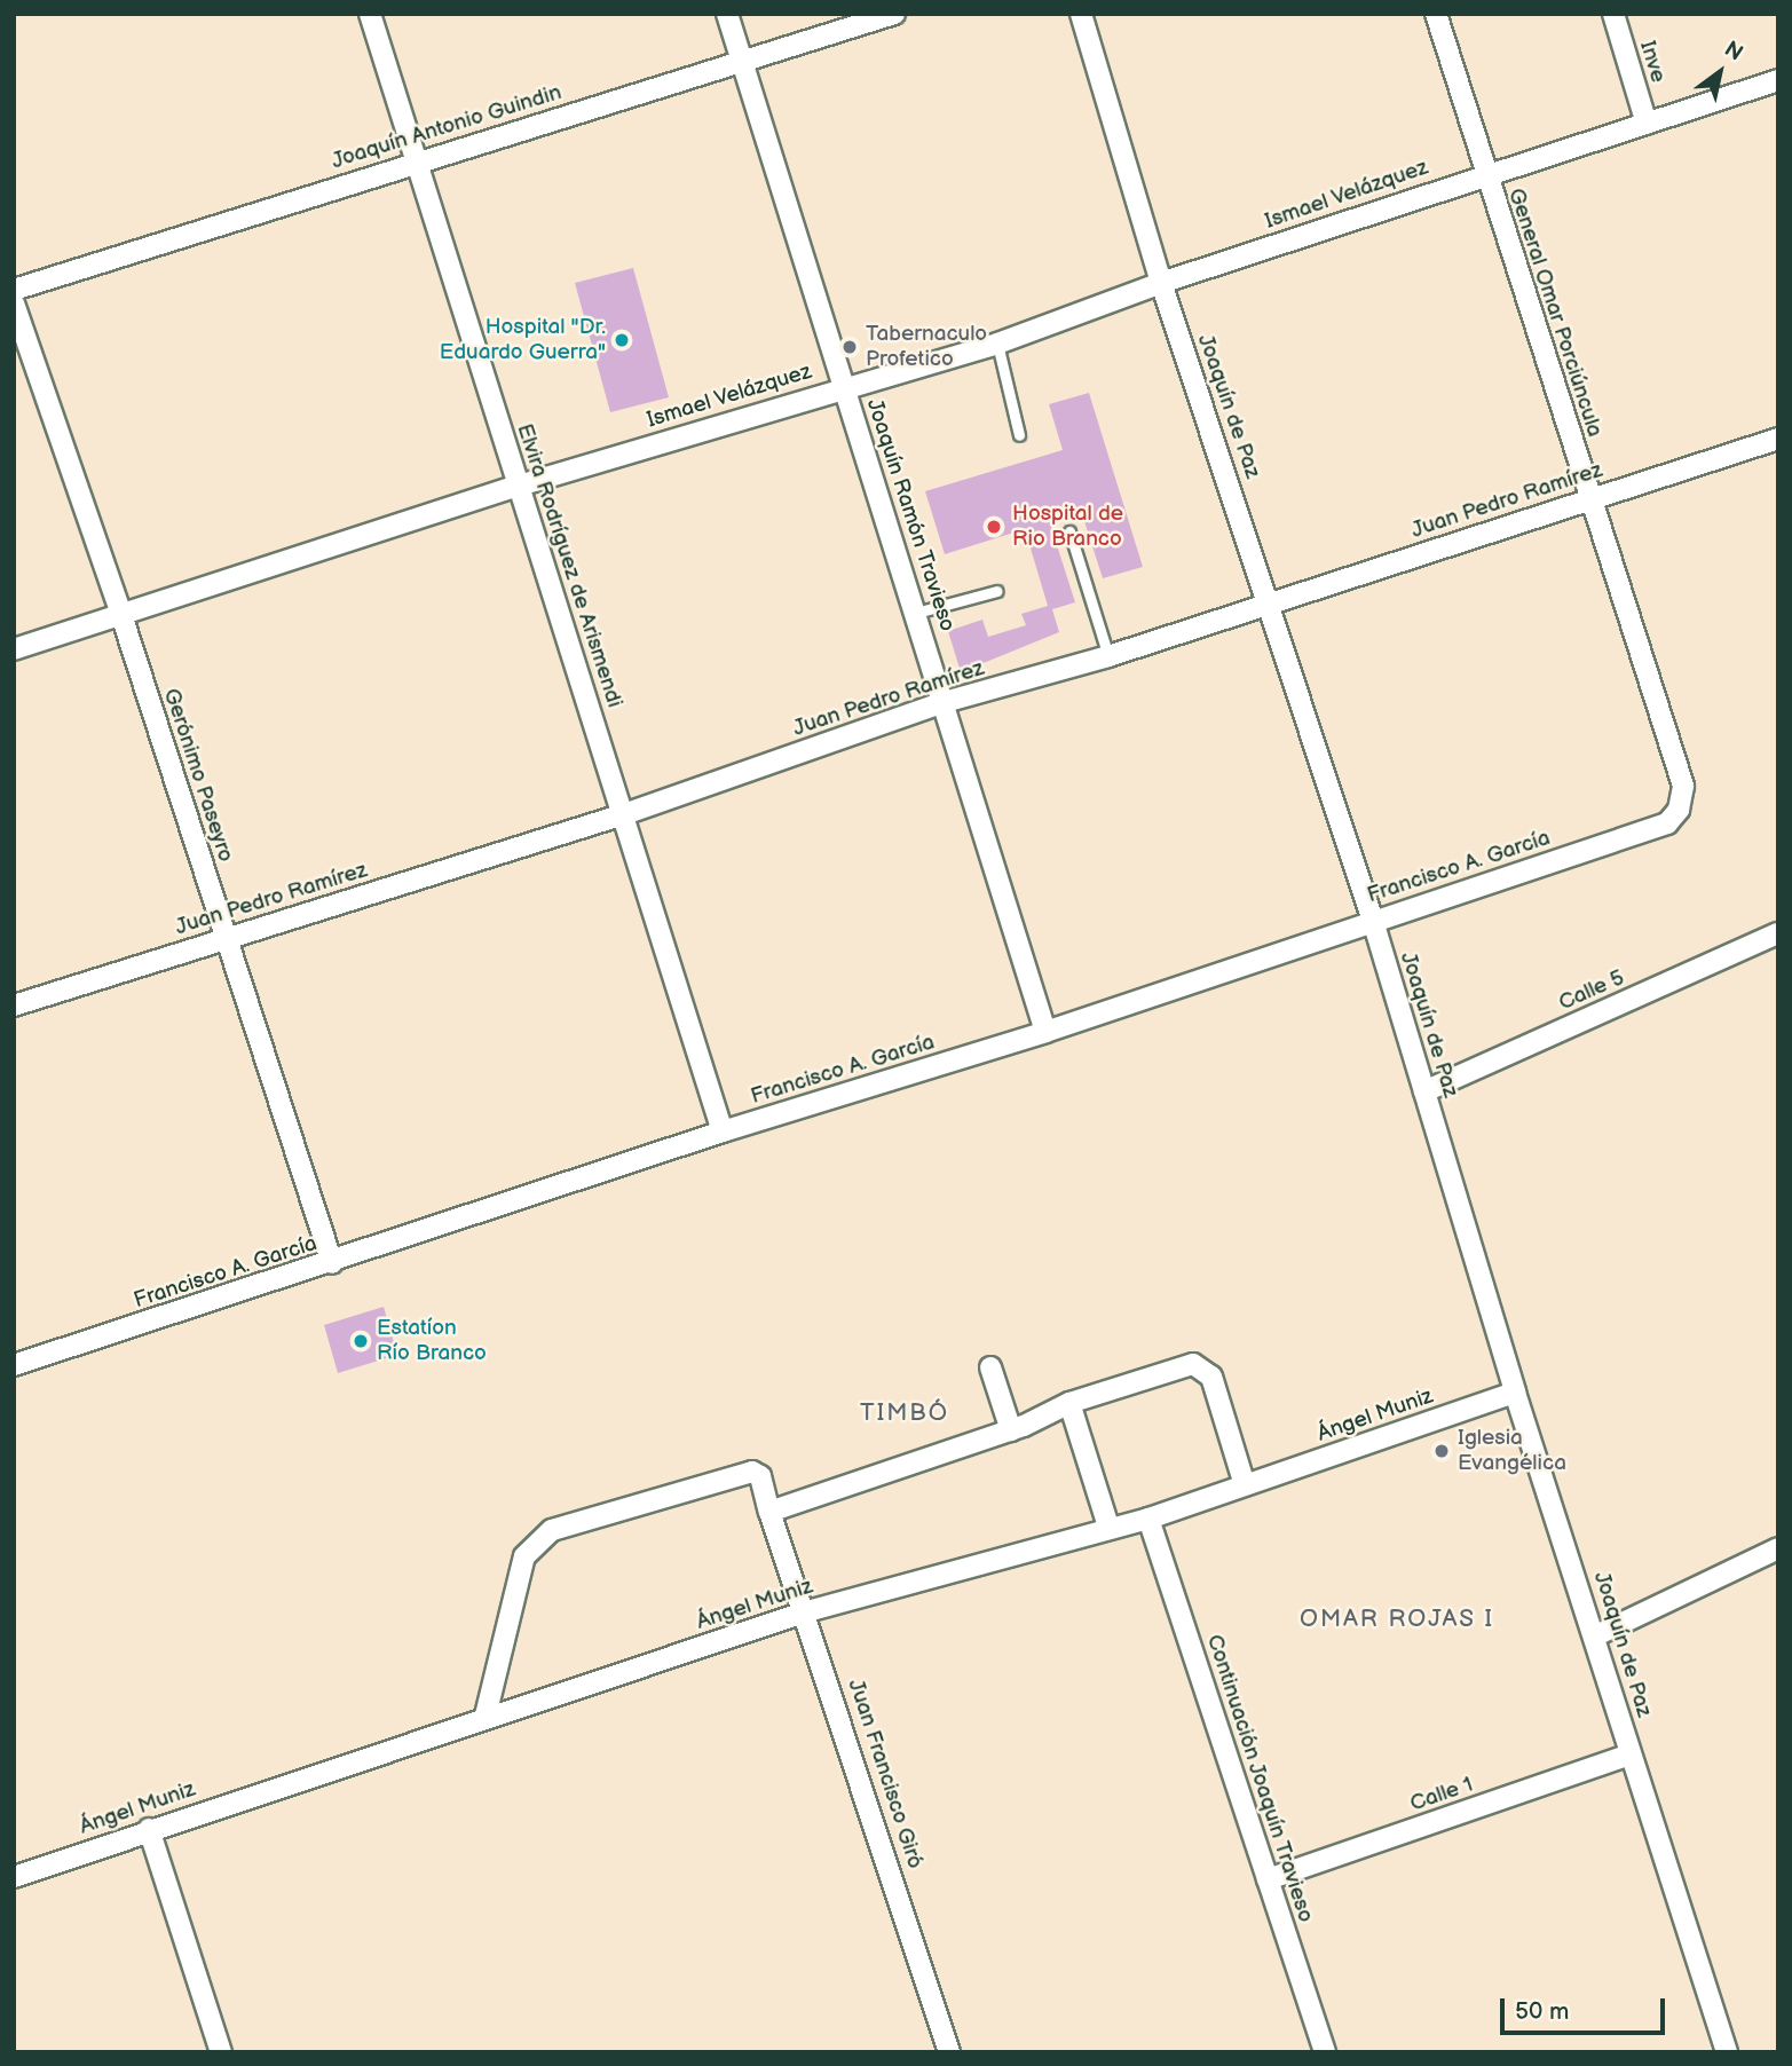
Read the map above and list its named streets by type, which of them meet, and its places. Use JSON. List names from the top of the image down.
{
  "streets": {
    "street": [
      "Inve",
      "Joaquín Antonio Guindin",
      "Ismael Velázquez",
      "General Omar Porciúncula",
      "Joaquín de Paz",
      "Juan Pedro Ramírez",
      "Joaquín Ramón Travieso",
      "Elvira Rodríguez de Arismendi",
      "Gerónimo Paseyro",
      "Francisco A. García",
      "Calle 5",
      "Ángel Muniz",
      "Juan Francisco Giró",
      "Continuación Joaquín Travieso",
      "Calle 1"
    ]
  },
  "crossings": [
    ["Inve", "Ismael Velázquez"],
    ["Joaquín Antonio Guindin", "Joaquín Ramón Travieso"],
    ["Joaquín Antonio Guindin", "Elvira Rodríguez de Arismendi"],
    ["Ismael Velázquez", "General Omar Porciúncula"],
    ["Ismael Velázquez", "Joaquín de Paz"],
    ["Ismael Velázquez", "Joaquín Ramón Travieso"],
    ["Ismael Velázquez", "Elvira Rodríguez de Arismendi"],
    ["Ismael Velázquez", "Gerónimo Paseyro"],
    ["General Omar Porciúncula", "Juan Pedro Ramírez"],
    ["General Omar Porciúncula", "Francisco A. García"],
    ["Joaquín de Paz", "Juan Pedro Ramírez"],
    ["Joaquín de Paz", "Francisco A. García"],
    ["Joaquín de Paz", "Calle 5"],
    ["Joaquín de Paz", "Ángel Muniz"],
    ["Joaquín de Paz", "Calle 1"],
    ["Juan Pedro Ramírez", "Joaquín Ramón Travieso"],
    ["Juan Pedro Ramírez", "Elvira Rodríguez de Arismendi"],
    ["Juan Pedro Ramírez", "Gerónimo Paseyro"],
    ["Joaquín Ramón Travieso", "Francisco A. García"],
    ["Elvira Rodríguez de Arismendi", "Francisco A. García"],
    ["Gerónimo Paseyro", "Francisco A. García"],
    ["Ángel Muniz", "Juan Francisco Giró"],
    ["Ángel Muniz", "Continuación Joaquín Travieso"],
    ["Continuación Joaquín Travieso", "Calle 1"]
  ],
  "districts": ["TIMBÓ", "OMAR ROJAS I"],
  "places": [
    "Hospital \"Dr. Eduardo Guerra\"",
    "Tabernaculo Profetico",
    "Hospital de Rio Branco",
    "Estatíon Río Branco",
    "Iglesia Evangélica"
  ],
  "scale_bar": "50 m",
  "north": "top right"
}
